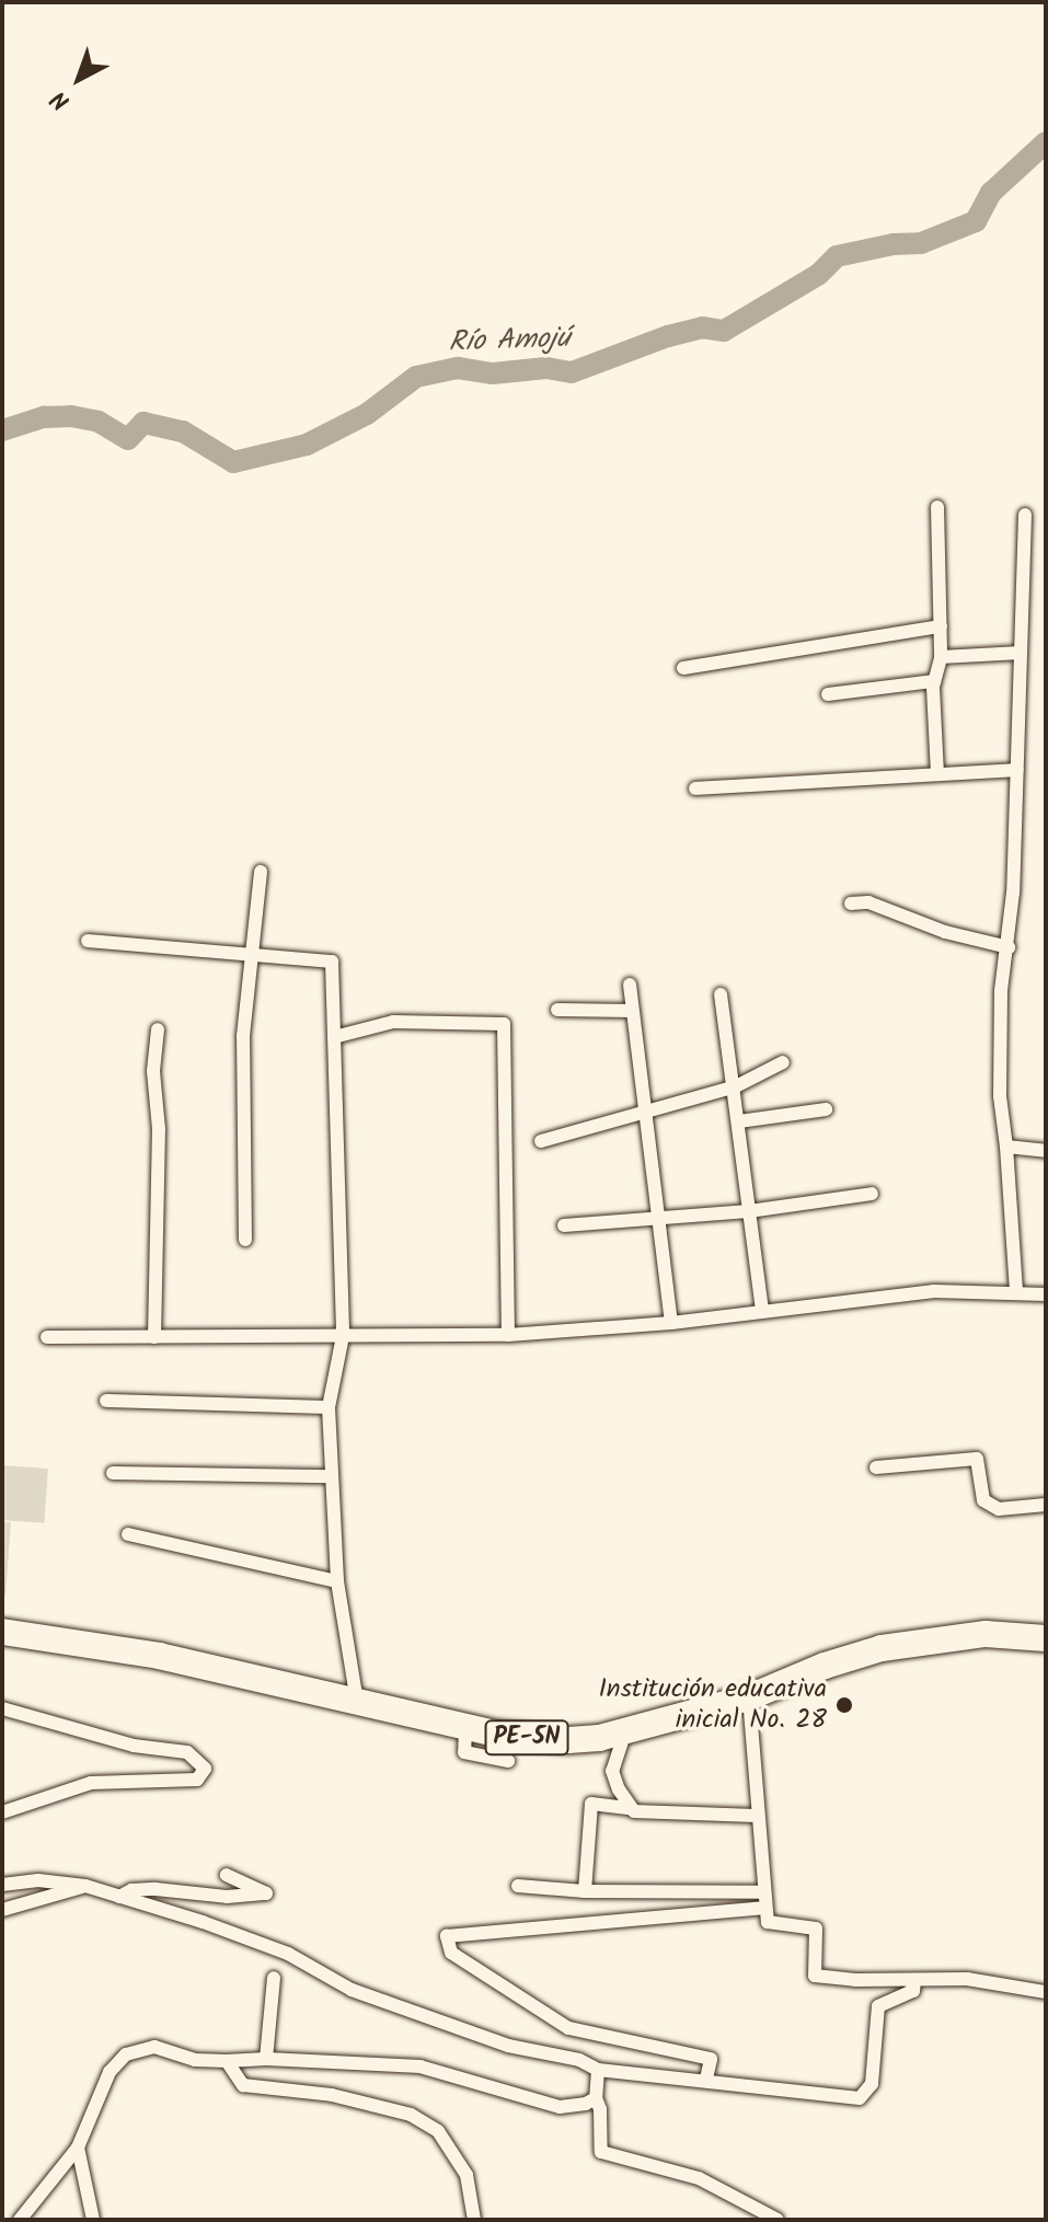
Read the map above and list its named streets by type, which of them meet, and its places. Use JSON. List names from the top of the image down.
{
  "streets": {
    "highway": ["PE-5N"]
  },
  "water": ["Río Amojú"],
  "places": ["Institución educativa inicial No. 28"],
  "north": "bottom left"
}
